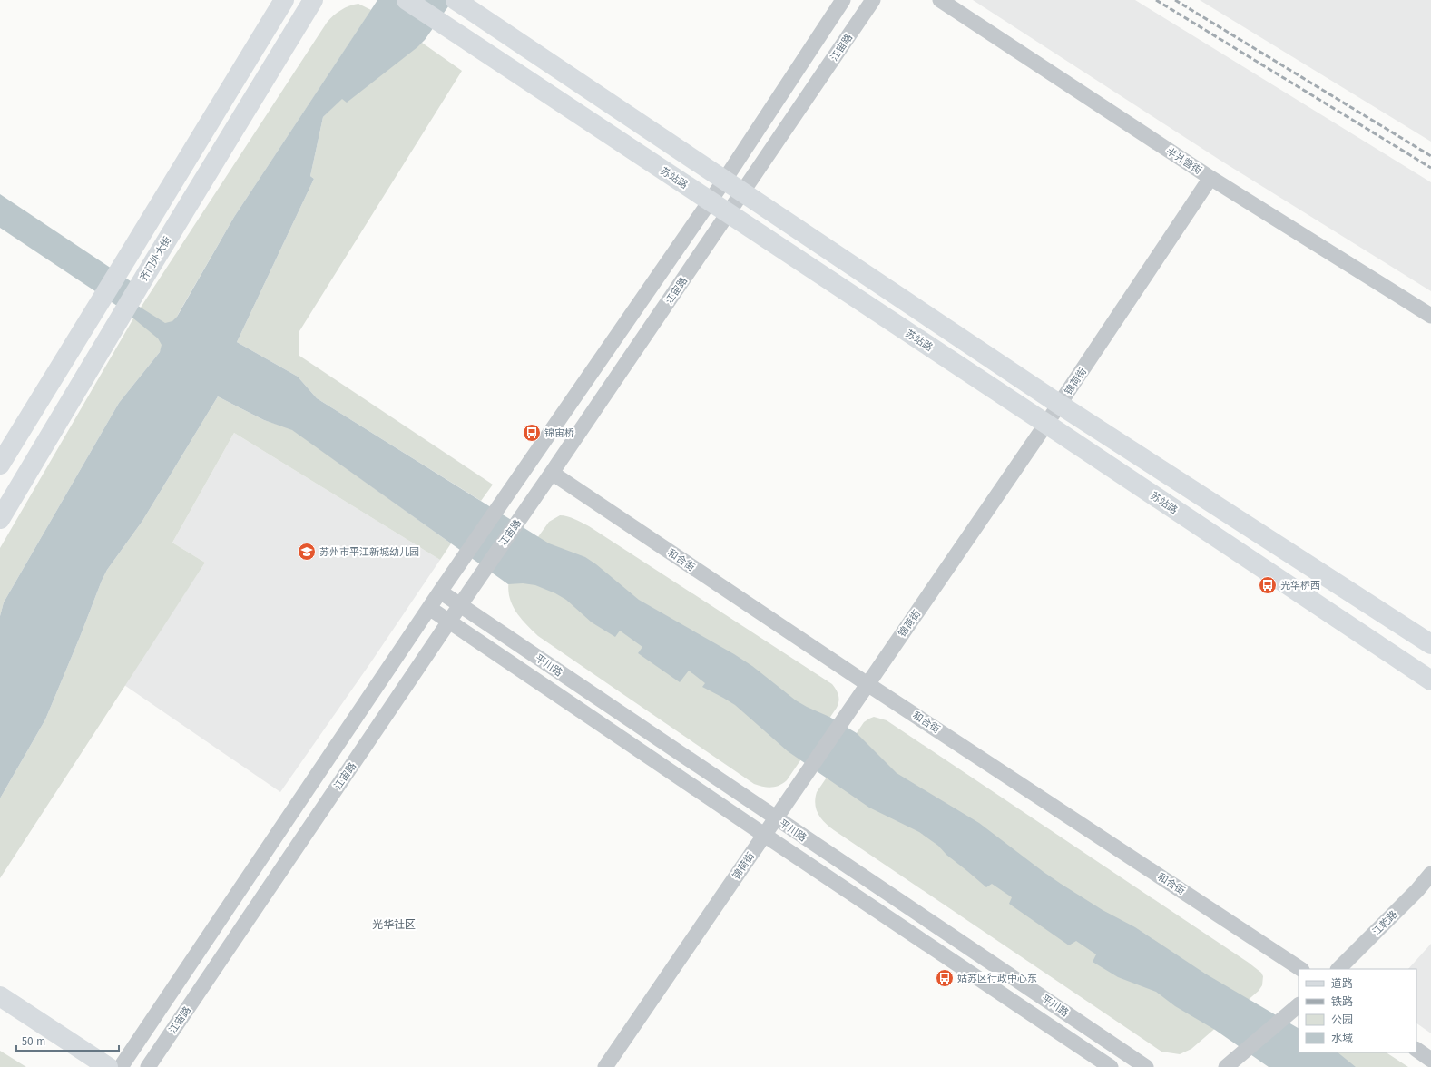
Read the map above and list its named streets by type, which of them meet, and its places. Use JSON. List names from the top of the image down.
{
  "streets": {
    "main road": ["苏站路", "齐门外大街"],
    "street": [
      "江宙路",
      "半爿营街",
      "锦荷街",
      "和合街",
      "平川路",
      "江乾路"
    ]
  },
  "crossings": [
    ["江宙路", "苏站路"],
    ["江宙路", "和合街"],
    ["江宙路", "平川路"],
    ["半爿营街", "锦荷街"],
    ["苏站路", "锦荷街"],
    ["锦荷街", "和合街"],
    ["锦荷街", "平川路"]
  ],
  "districts": ["光华社区"],
  "places": {
    "bus stop": ["锦宙桥", "光华桥西", "姑苏区行政中心东"],
    "school or university": ["苏州市平江新城幼儿园"]
  },
  "legend": [
    "道路",
    "铁路",
    "公园",
    "水域"
  ],
  "scale_bar": "50 m"
}
